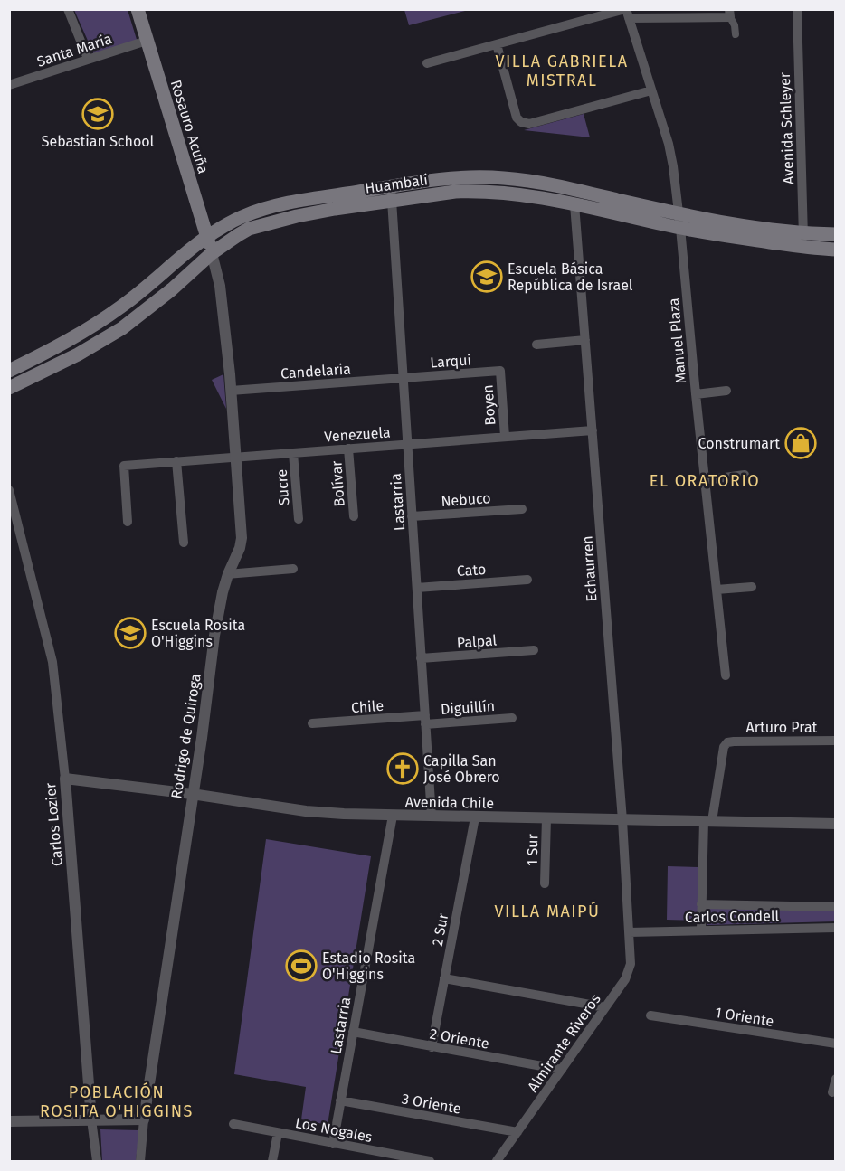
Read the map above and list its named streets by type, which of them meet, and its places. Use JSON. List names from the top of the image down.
{
  "streets": {
    "main road": ["Rosauro Acuña", "Huambalí"],
    "street": [
      "Santa María",
      "Avenida Schleyer",
      "Manuel Plaza",
      "Larqui",
      "Candelaria",
      "Boyen",
      "Venezuela",
      "Bolívar",
      "Sucre",
      "Nebuco",
      "Lastarria",
      "Echaurren",
      "Cato",
      "Palpal",
      "Chile",
      "Diguillín",
      "Arturo Prat",
      "Rodrigo de Quiroga",
      "Avenida Chile",
      "Carlos Lozier",
      "1 Sur",
      "Carlos Condell",
      "2 Sur",
      "1 Oriente",
      "2 Oriente",
      "Almirante Riveros",
      "3 Oriente",
      "Los Nogales"
    ]
  },
  "crossings": [
    ["Santa María", "Rosauro Acuña"],
    ["Rosauro Acuña", "Huambalí"],
    ["Rosauro Acuña", "Rodrigo de Quiroga"],
    ["Avenida Schleyer", "Huambalí"],
    ["Huambalí", "Manuel Plaza"],
    ["Huambalí", "Lastarria"],
    ["Huambalí", "Echaurren"],
    ["Huambalí", "Rodrigo de Quiroga"],
    ["Larqui", "Candelaria"],
    ["Larqui", "Boyen"],
    ["Larqui", "Lastarria"],
    ["Candelaria", "Lastarria"],
    ["Candelaria", "Rodrigo de Quiroga"],
    ["Boyen", "Venezuela"],
    ["Venezuela", "Bolívar"],
    ["Venezuela", "Sucre"],
    ["Venezuela", "Lastarria"],
    ["Venezuela", "Echaurren"],
    ["Venezuela", "Rodrigo de Quiroga"],
    ["Nebuco", "Lastarria"],
    ["Lastarria", "Cato"],
    ["Lastarria", "Palpal"],
    ["Lastarria", "Chile"],
    ["Lastarria", "Diguillín"],
    ["Lastarria", "Avenida Chile"],
    ["Lastarria", "2 Oriente"],
    ["Lastarria", "3 Oriente"],
    ["Lastarria", "Los Nogales"],
    ["Echaurren", "Avenida Chile"],
    ["Echaurren", "Carlos Condell"],
    ["Echaurren", "Almirante Riveros"],
    ["Chile", "Diguillín"],
    ["Arturo Prat", "Avenida Chile"],
    ["Rodrigo de Quiroga", "Avenida Chile"],
    ["Avenida Chile", "Carlos Lozier"],
    ["Avenida Chile", "1 Sur"],
    ["Avenida Chile", "2 Sur"],
    ["Carlos Condell", "Almirante Riveros"],
    ["2 Sur", "2 Oriente"],
    ["2 Oriente", "Almirante Riveros"],
    ["Almirante Riveros", "3 Oriente"]
  ],
  "districts": [
    "VILLA GABRIELA MISTRAL",
    "EL ORATORIO",
    "VILLA MAIPÚ",
    "POBLACIÓN ROSITA O'HIGGINS"
  ],
  "places": {
    "school or university": ["Sebastian School", "Escuela Básica República de Israel", "Escuela Rosita O'Higgins"],
    "shop": ["Construmart"],
    "church": ["Capilla San José Obrero"],
    "sports": ["Estadio Rosita O'Higgins"]
  }
}
